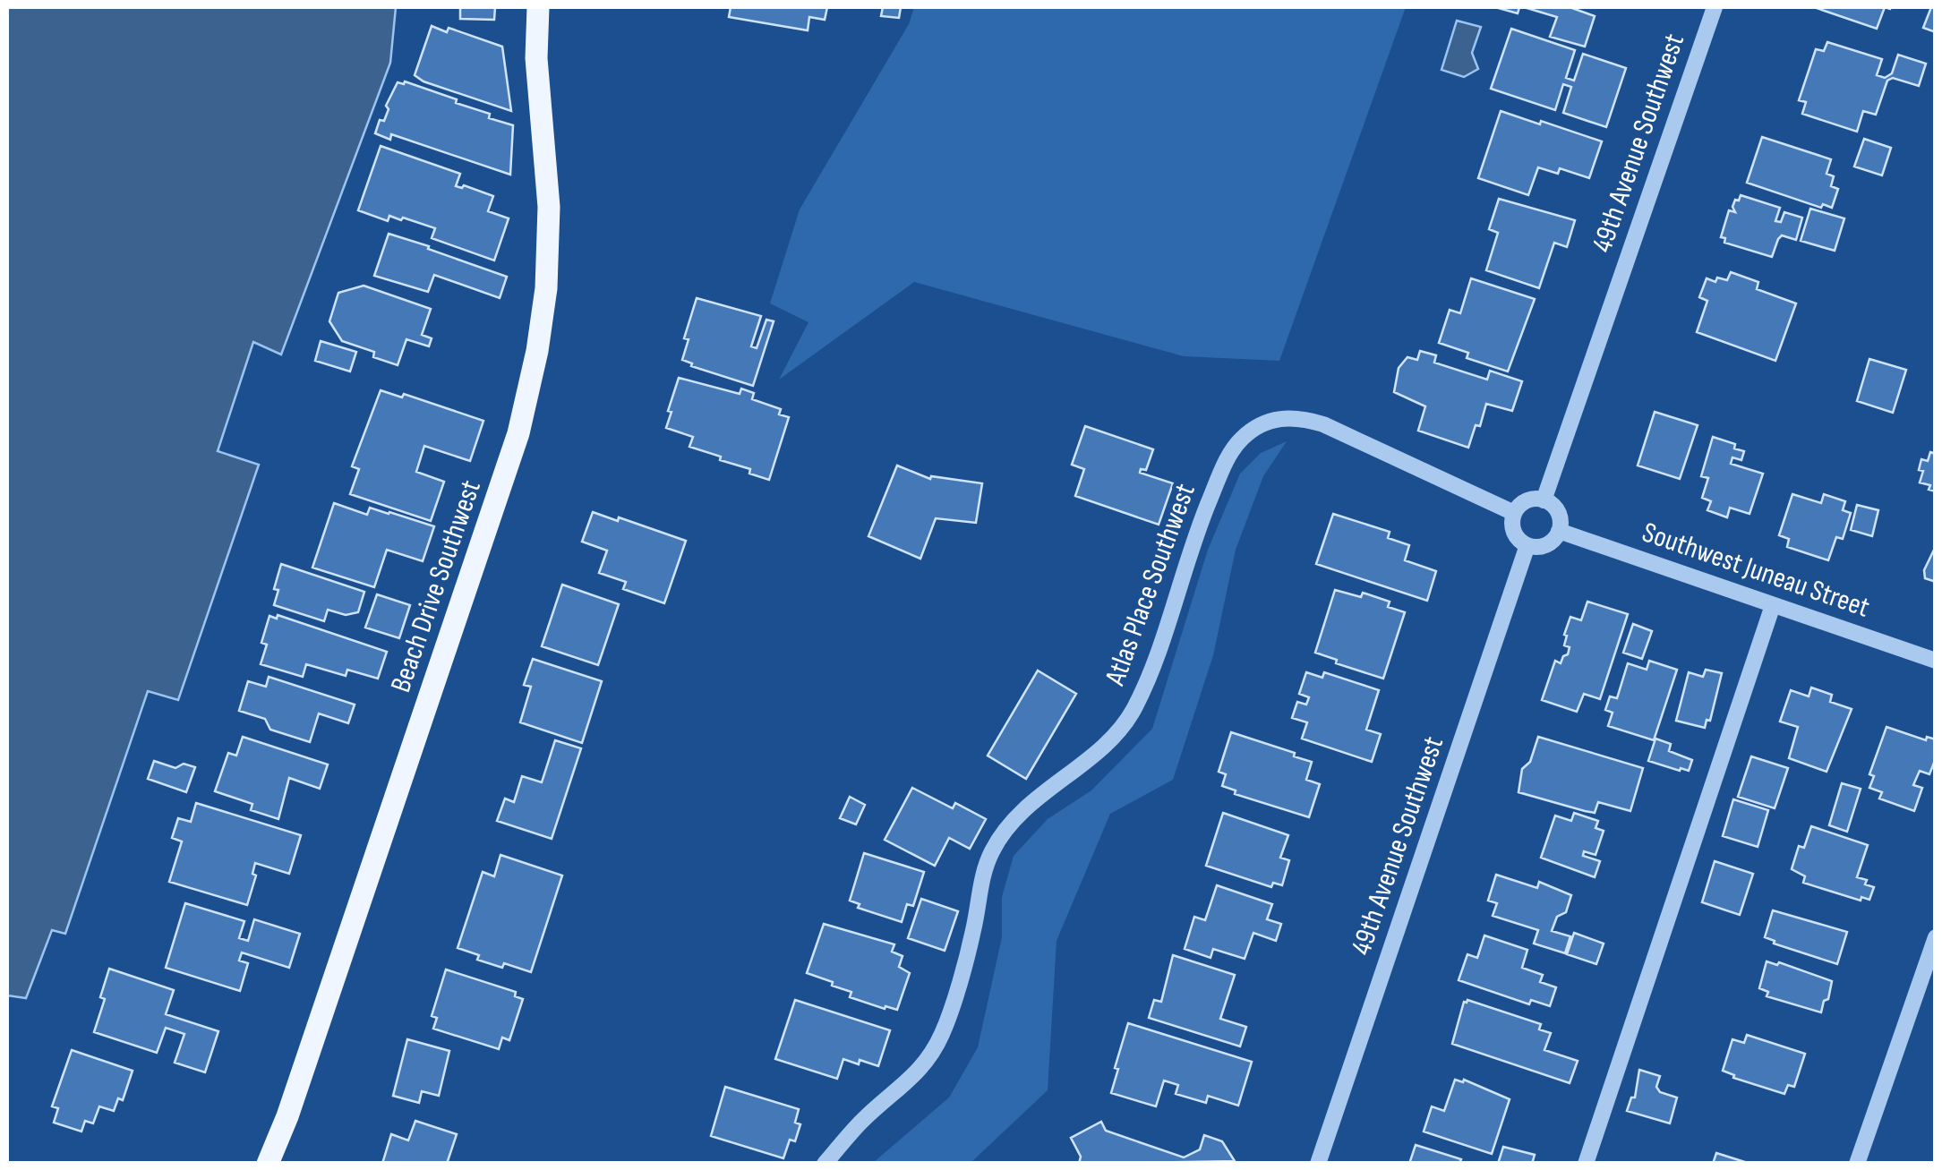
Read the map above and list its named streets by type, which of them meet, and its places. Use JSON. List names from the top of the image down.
{
  "streets": {
    "main road": ["Beach Drive Southwest"],
    "street": ["49th Avenue Southwest", "Southwest Juneau Street", "Atlas Place Southwest"]
  },
  "crossings": [
    ["49th Avenue Southwest", "Southwest Juneau Street"],
    ["49th Avenue Southwest", "Atlas Place Southwest"],
    ["Southwest Juneau Street", "Atlas Place Southwest"]
  ]
}
